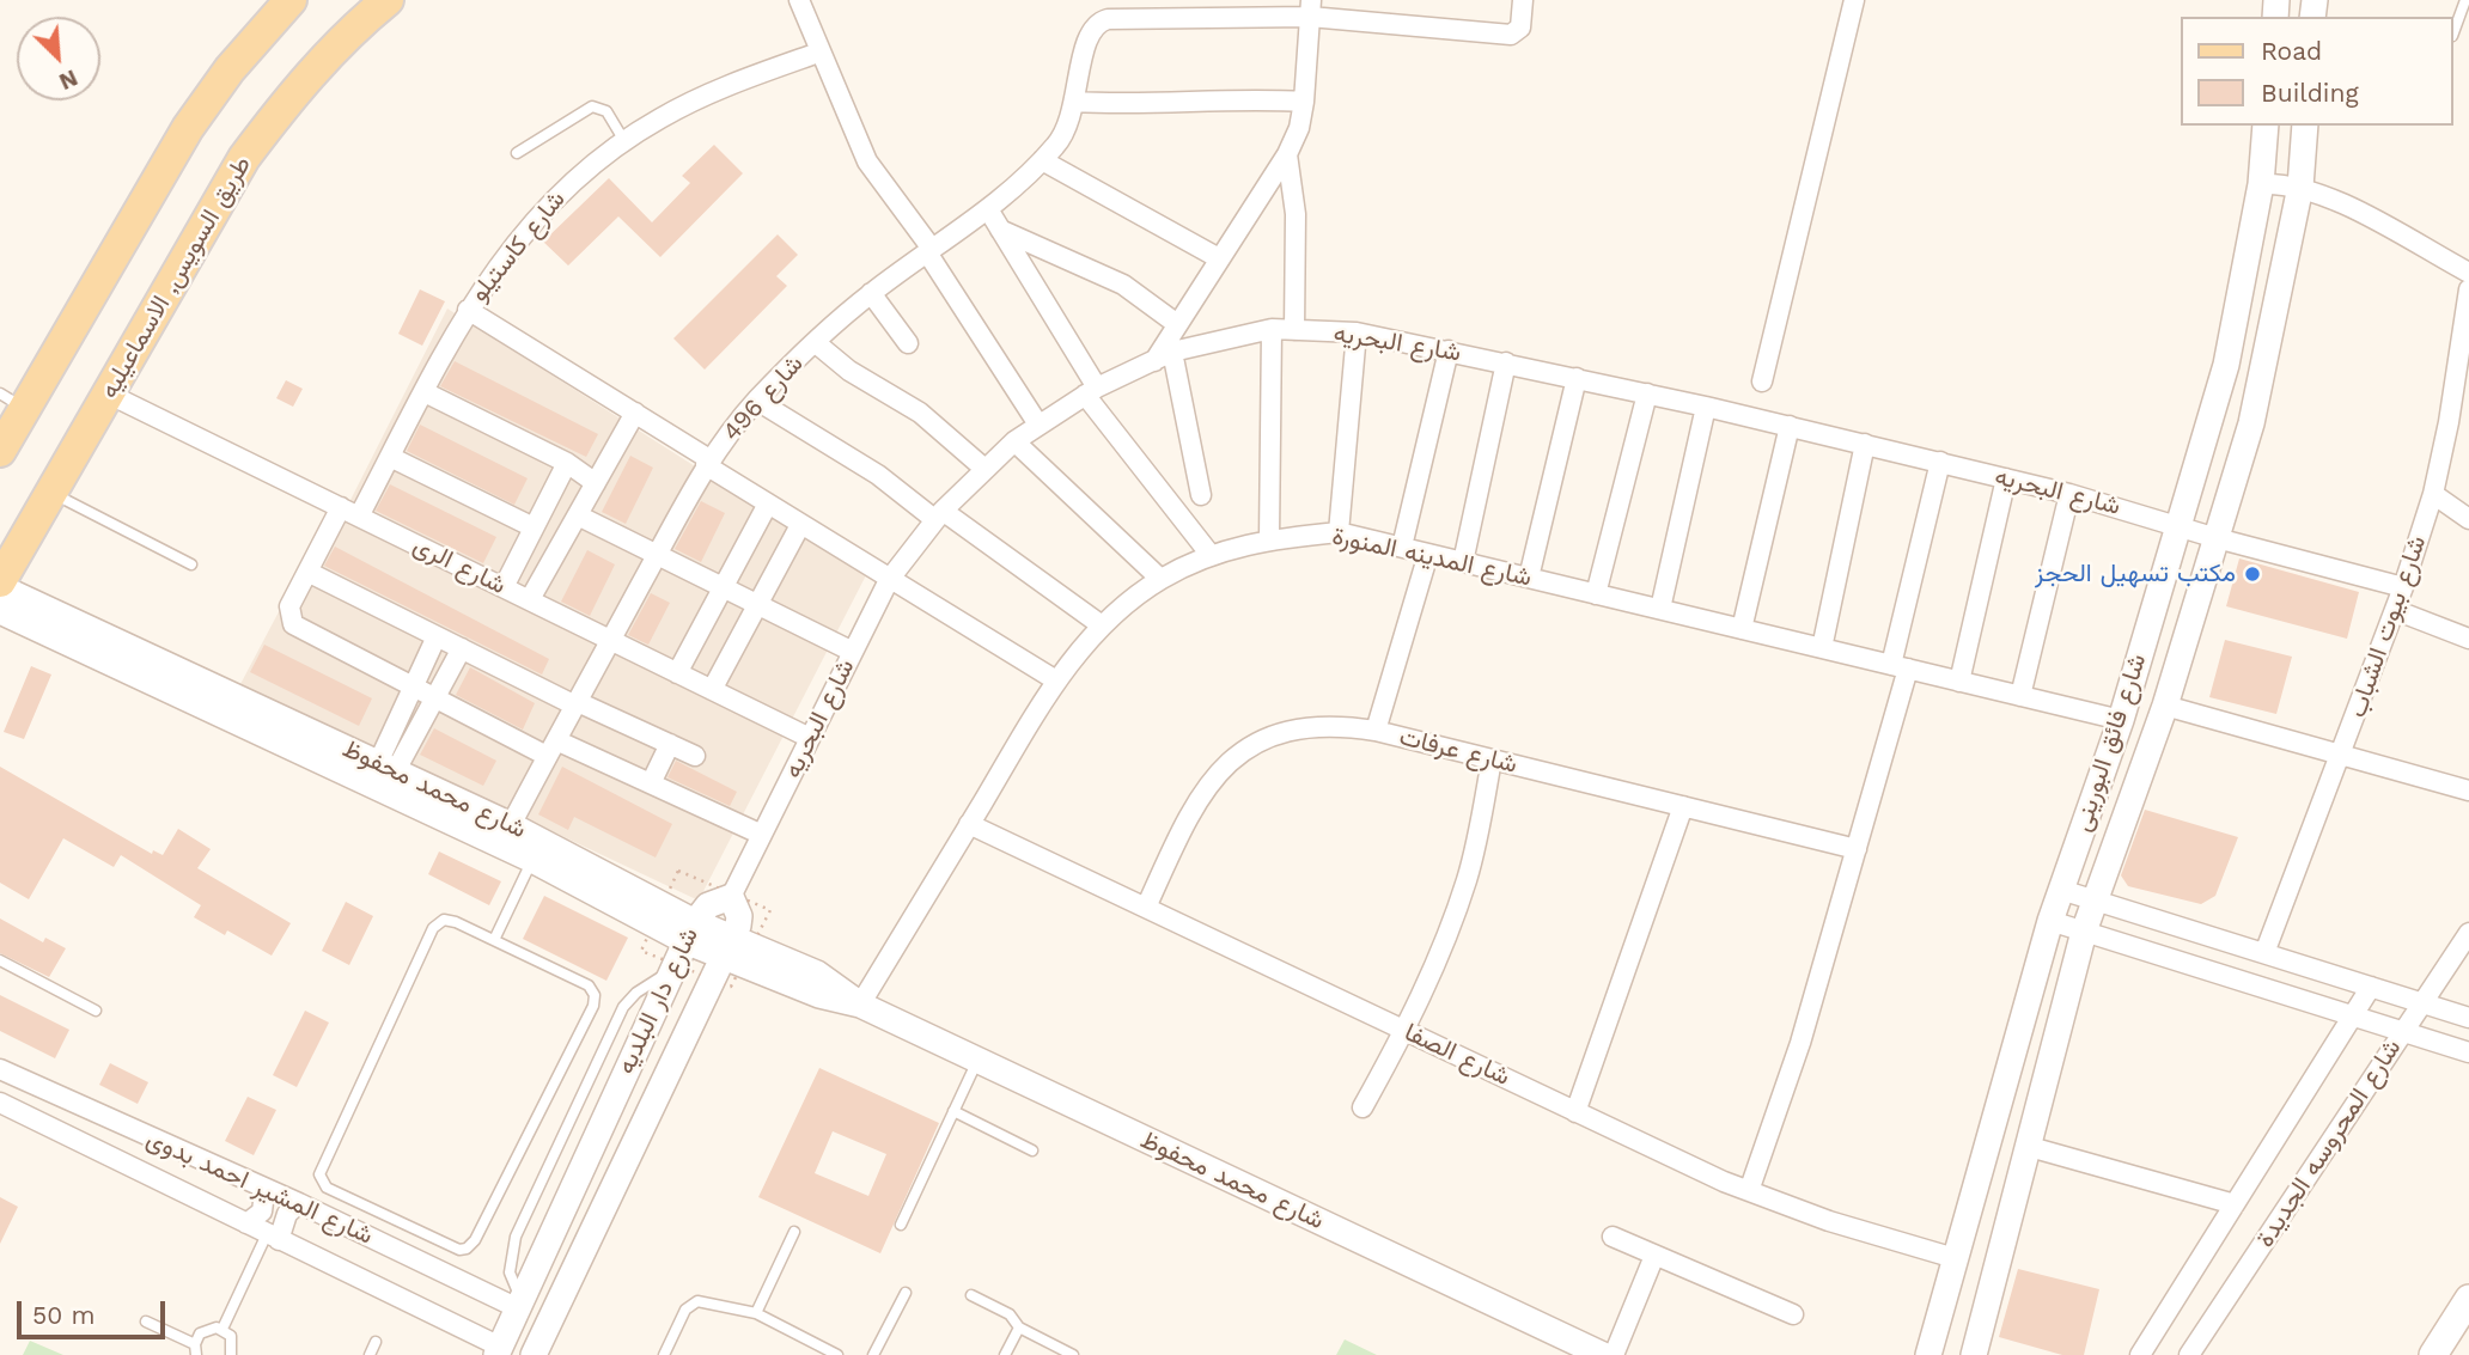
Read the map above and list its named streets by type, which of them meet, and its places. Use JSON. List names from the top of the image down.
{
  "streets": {
    "main road": ["طريق السويس, الاسماعيليه"],
    "street": [
      "شارع كاستيلو",
      "شارع البحريه",
      "شارع 496",
      "شارع المدينه المنورة",
      "شارع الرى",
      "شارع بيوت الشباب",
      "شارع فائق البورينى",
      "شارع عرفات",
      "شارع محمد محفوظ",
      "شارع دار البلديه",
      "شارع الصفا",
      "شارع المحروسه الجديدة",
      "شارع المشير احمد بدوى"
    ]
  },
  "crossings": [
    ["شارع كاستيلو", "شارع الرى"],
    ["طريق السويس, الاسماعيليه", "شارع الرى"],
    ["طريق السويس, الاسماعيليه", "شارع محمد محفوظ"],
    ["شارع البحريه", "شارع الرى"],
    ["شارع البحريه", "شارع بيوت الشباب"],
    ["شارع البحريه", "شارع فائق البورينى"],
    ["شارع البحريه", "شارع دار البلديه"],
    ["شارع 496", "شارع الرى"],
    ["شارع 496", "شارع محمد محفوظ"],
    ["شارع المدينه المنورة", "شارع فائق البورينى"],
    ["شارع المدينه المنورة", "شارع محمد محفوظ"],
    ["شارع المدينه المنورة", "شارع الصفا"],
    ["شارع فائق البورينى", "شارع الصفا"],
    ["شارع عرفات", "شارع الصفا"],
    ["شارع محمد محفوظ", "شارع دار البلديه"],
    ["شارع دار البلديه", "شارع المشير احمد بدوى"]
  ],
  "places": ["مكتب تسهيل الحجز"],
  "legend": ["Road", "Building"],
  "scale_bar": "50 m",
  "north": "bottom right"
}
